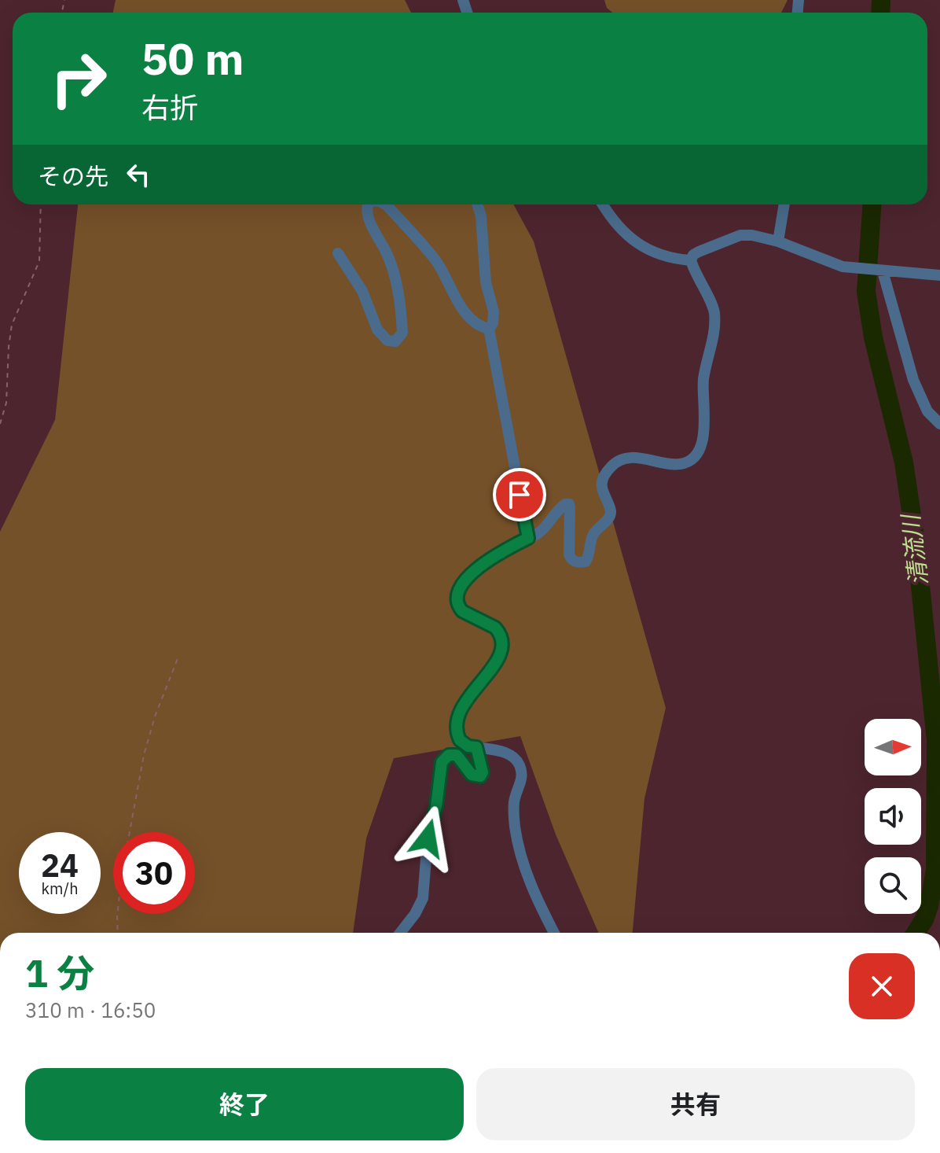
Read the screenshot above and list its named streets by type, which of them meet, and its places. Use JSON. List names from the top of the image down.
{
  "water": ["清流川"],
  "north": "right",
  "page": {
    "turn": ["50 m", "右折"],
    "then": "その先",
    "speed": "24 km/h",
    "limit": "30",
    "heading": ["1 分", "310 m · 16:50"],
    "buttons": ["終了", "共有"]
  }
}
